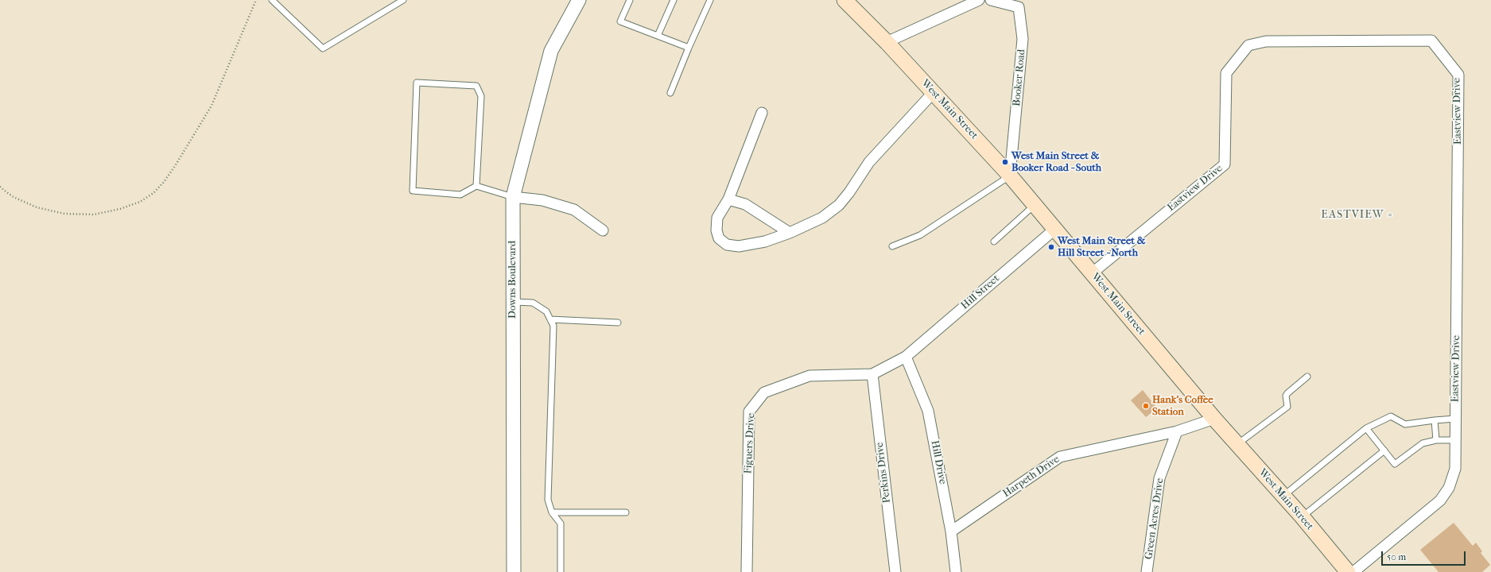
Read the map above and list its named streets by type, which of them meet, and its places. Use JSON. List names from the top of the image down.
{
  "streets": {
    "main road": ["West Main Street"],
    "street": [
      "Booker Road",
      "Eastview Drive",
      "Downs Boulevard",
      "Hill Street",
      "Figuers Drive",
      "Hill Drive",
      "Perkins Drive",
      "Harpeth Drive",
      "Green Acres Drive"
    ]
  },
  "crossings": [
    ["Booker Road", "West Main Street"],
    ["West Main Street", "Eastview Drive"],
    ["West Main Street", "Hill Street"],
    ["Hill Street", "Figuers Drive"],
    ["Hill Street", "Hill Drive"],
    ["Figuers Drive", "Hill Drive"],
    ["Figuers Drive", "Perkins Drive"],
    ["Hill Drive", "Harpeth Drive"],
    ["Harpeth Drive", "Green Acres Drive"]
  ],
  "districts": ["EASTVIEW ="],
  "places": ["West Main Street & Booker Road - South", "West Main Street & Hill Street - North", "Hank's Coffee Station"],
  "scale_bar": "50 m"
}
